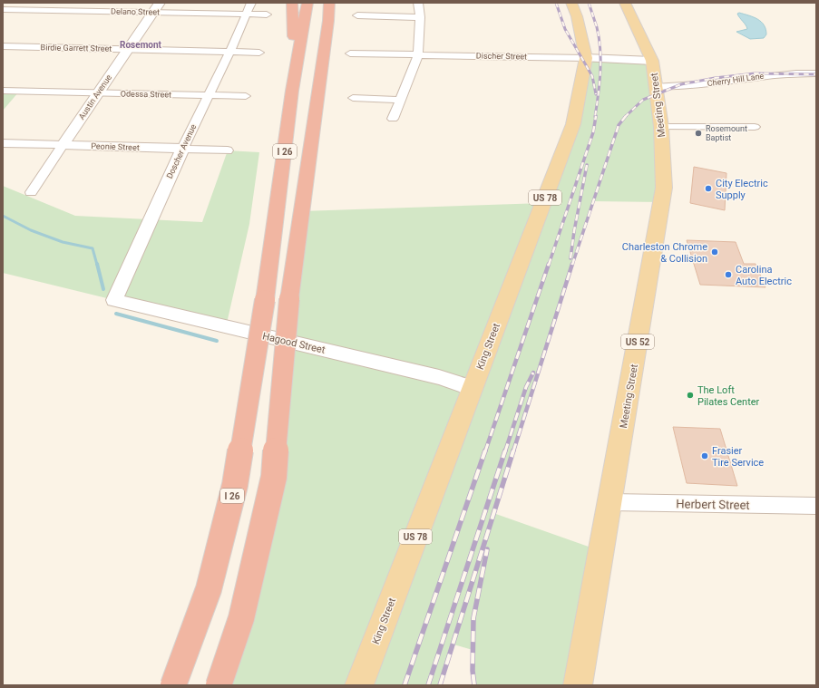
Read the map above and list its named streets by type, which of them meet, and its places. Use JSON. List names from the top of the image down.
{
  "streets": {
    "highway": ["I 26"],
    "main road": [
      "Meeting Street",
      "US 78",
      "US 52",
      "King Street"
    ],
    "street": [
      "Delano Street",
      "Birdie Garrett Street",
      "Discher Street",
      "Cherry Hill Lane",
      "Odessa Street",
      "Austin Avenue",
      "Peonie Street",
      "Doscher Avenue",
      "Hagood Street",
      "Herbert Street"
    ]
  },
  "crossings": [
    ["Delano Street", "Austin Avenue"],
    ["Delano Street", "Doscher Avenue"],
    ["Birdie Garrett Street", "Austin Avenue"],
    ["Birdie Garrett Street", "Doscher Avenue"],
    ["Discher Street", "Meeting Street"],
    ["Discher Street", "King Street"],
    ["Cherry Hill Lane", "Meeting Street"],
    ["Odessa Street", "Austin Avenue"],
    ["Odessa Street", "Doscher Avenue"],
    ["Austin Avenue", "Peonie Street"],
    ["Meeting Street", "Herbert Street"],
    ["Peonie Street", "Doscher Avenue"],
    ["Doscher Avenue", "Hagood Street"],
    ["Hagood Street", "King Street"]
  ],
  "districts": ["Rosemont"],
  "places": [
    "Rosemount Baptist",
    "City Electric Supply",
    "Charleston Chrome & Collision",
    "Carolina Auto Electric",
    "The Loft Pilates Center",
    "Frasier Tire Service"
  ]
}
